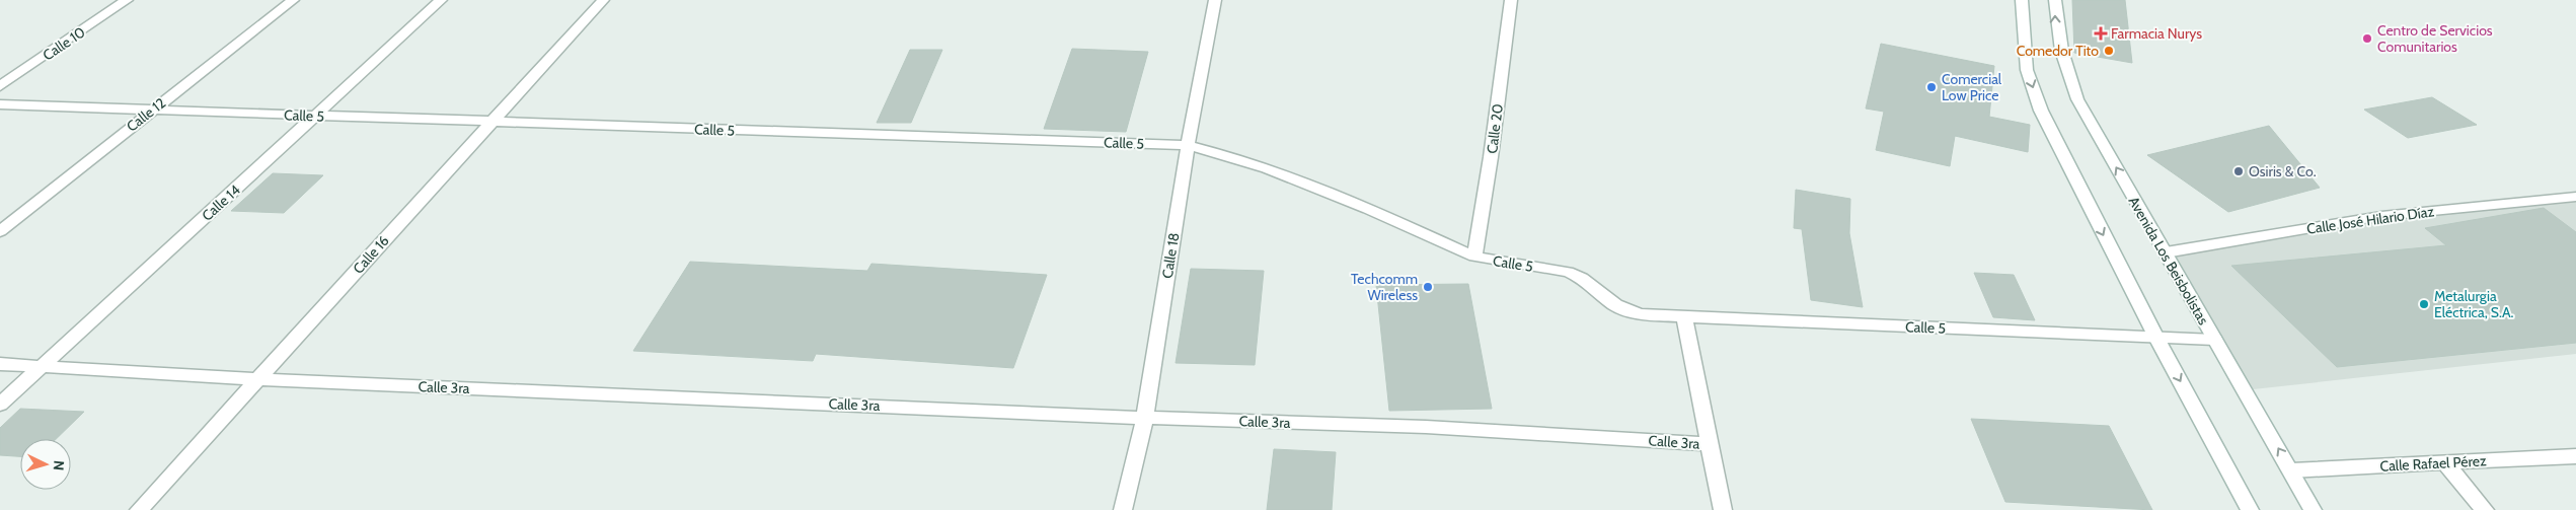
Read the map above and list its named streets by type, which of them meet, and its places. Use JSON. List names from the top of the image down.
{
  "streets": {
    "street": [
      "Calle 10",
      "Calle 12",
      "Calle 5",
      "Calle 20",
      "Calle 14",
      "Calle José Hilario Díaz",
      "Calle 16",
      "Calle 18",
      "Avenida Los Beisbolistas",
      "Calle 3ra",
      "Calle Rafael Pérez"
    ]
  },
  "crossings": [
    ["Calle 12", "Calle 5"],
    ["Calle 5", "Calle 20"],
    ["Calle 5", "Calle 14"],
    ["Calle 5", "Calle 16"],
    ["Calle 5", "Calle 18"],
    ["Calle 5", "Avenida Los Beisbolistas"],
    ["Calle 14", "Calle 3ra"],
    ["Calle José Hilario Díaz", "Avenida Los Beisbolistas"],
    ["Calle 16", "Calle 3ra"],
    ["Calle 18", "Calle 3ra"],
    ["Avenida Los Beisbolistas", "Calle Rafael Pérez"]
  ],
  "places": {
    "health": ["Farmacia Nurys"],
    "other": [
      "Centro de Servicios Comunitarios",
      "Comedor Tito",
      "Comercial Low Price",
      "Osiris & Co.",
      "Techcomm Wireless",
      "Metalurgia Eléctrica, S.A."
    ]
  },
  "north": "right"
}
